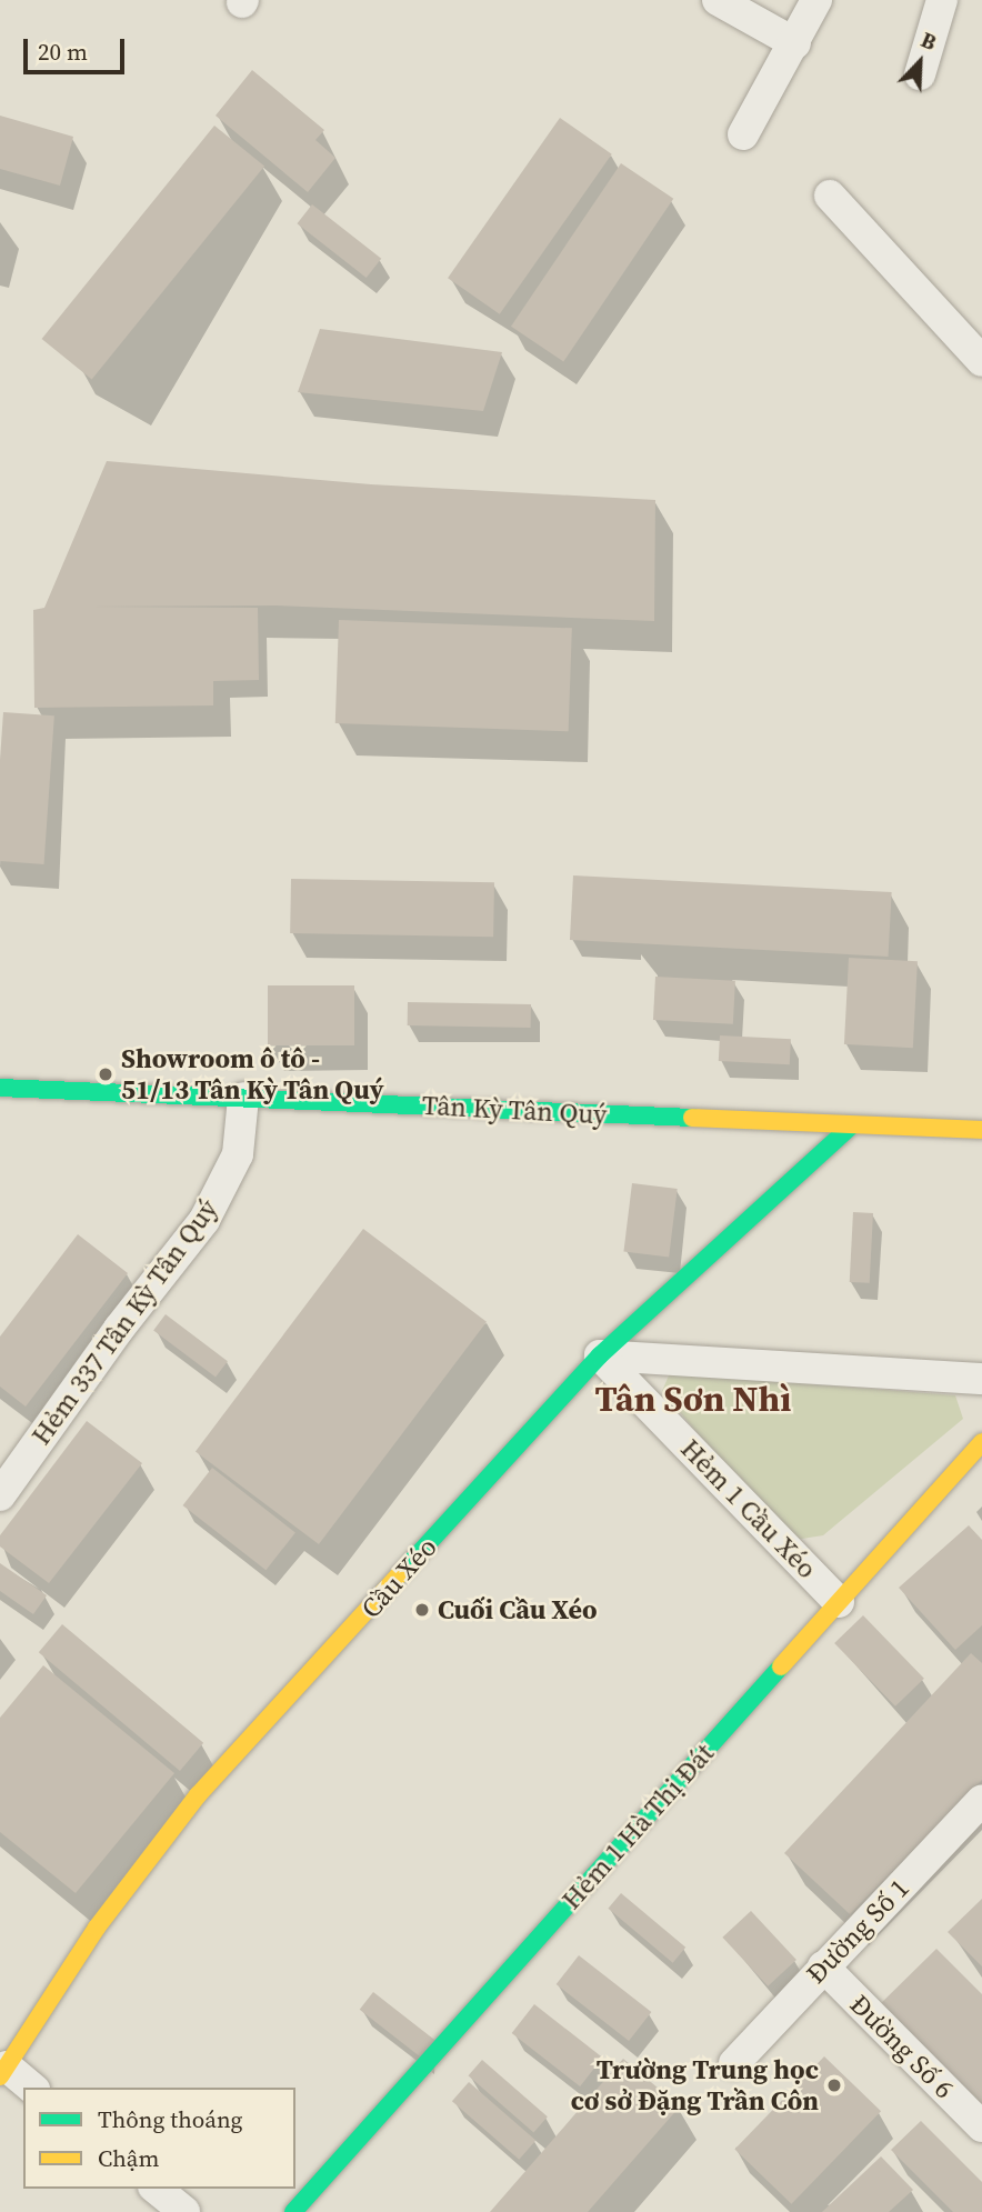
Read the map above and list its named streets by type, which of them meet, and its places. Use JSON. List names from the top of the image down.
{
  "streets": {
    "street": [
      "Tân Kỳ Tân Quý",
      "Hẻm 337 Tân Kỳ Tân Quý",
      "Hẻm 1 Cầu Xéo",
      "Cầu Xéo",
      "Hẻm 1 Hà Thị Đát",
      "Đường Số 1",
      "Đường Số 6"
    ]
  },
  "crossings": [
    ["Tân Kỳ Tân Quý", "Hẻm 337 Tân Kỳ Tân Quý"],
    ["Tân Kỳ Tân Quý", "Cầu Xéo"],
    ["Hẻm 1 Cầu Xéo", "Cầu Xéo"],
    ["Hẻm 1 Cầu Xéo", "Hẻm 1 Hà Thị Đát"],
    ["Đường Số 1", "Đường Số 6"]
  ],
  "districts": ["Tân Sơn Nhì"],
  "places": ["Showroom ô tô - 51/13 Tân Kỳ Tân Quý", "Cuối Cầu Xéo", "Trường Trung học cơ sở Đặng Trần Côn"],
  "legend": ["Thông thoáng", "Chậm"],
  "scale_bar": "20 m",
  "north": "top right"
}
